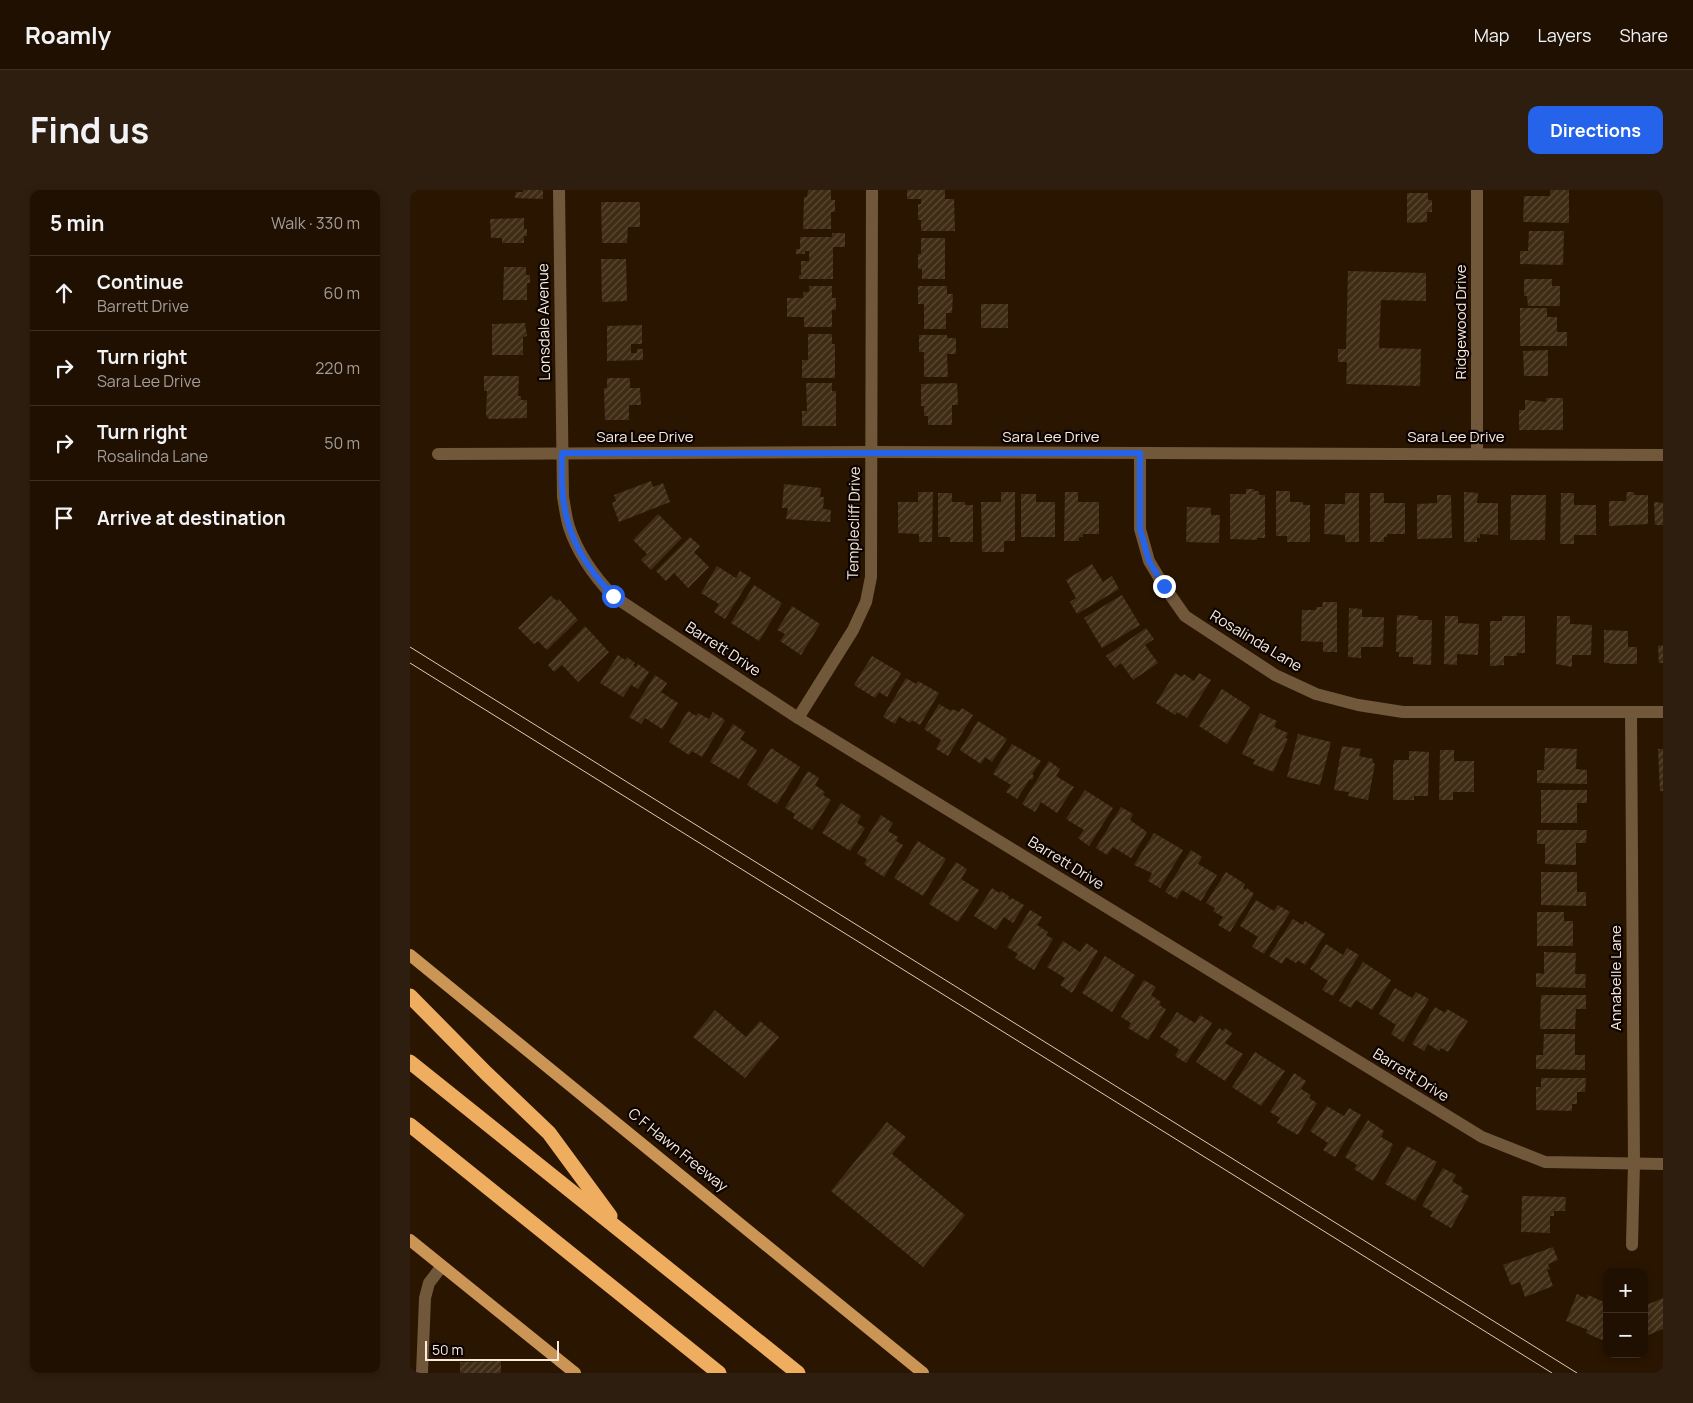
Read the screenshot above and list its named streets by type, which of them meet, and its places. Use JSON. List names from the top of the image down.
{
  "streets": {
    "main road": ["C F Hawn Freeway"],
    "street": [
      "Lonsdale Avenue",
      "Ridgewood Drive",
      "Sara Lee Drive",
      "Templecliff Drive",
      "Rosalinda Lane",
      "Barrett Drive",
      "Annabelle Lane"
    ]
  },
  "crossings": [
    ["Lonsdale Avenue", "Sara Lee Drive"],
    ["Lonsdale Avenue", "Barrett Drive"],
    ["Ridgewood Drive", "Sara Lee Drive"],
    ["Sara Lee Drive", "Templecliff Drive"],
    ["Sara Lee Drive", "Rosalinda Lane"],
    ["Sara Lee Drive", "Barrett Drive"],
    ["Templecliff Drive", "Barrett Drive"],
    ["Rosalinda Lane", "Annabelle Lane"],
    ["Barrett Drive", "Annabelle Lane"]
  ],
  "scale_bar": "50 m",
  "page": {
    "header": "Roamly",
    "nav": ["Map", "Layers", "Share"],
    "title": "Find us",
    "buttons": "Directions",
    "heading": ["5 min", "Walk · 330 m"],
    "list": [
      ["Continue", "Barrett Drive", "60 m"],
      ["Turn right", "Sara Lee Drive", "220 m"],
      ["Turn right", "Rosalinda Lane", "50 m"],
      "Arrive at destination"
    ],
    "map_buttons": ["+", "−"],
    "scale": "50 m"
  }
}
